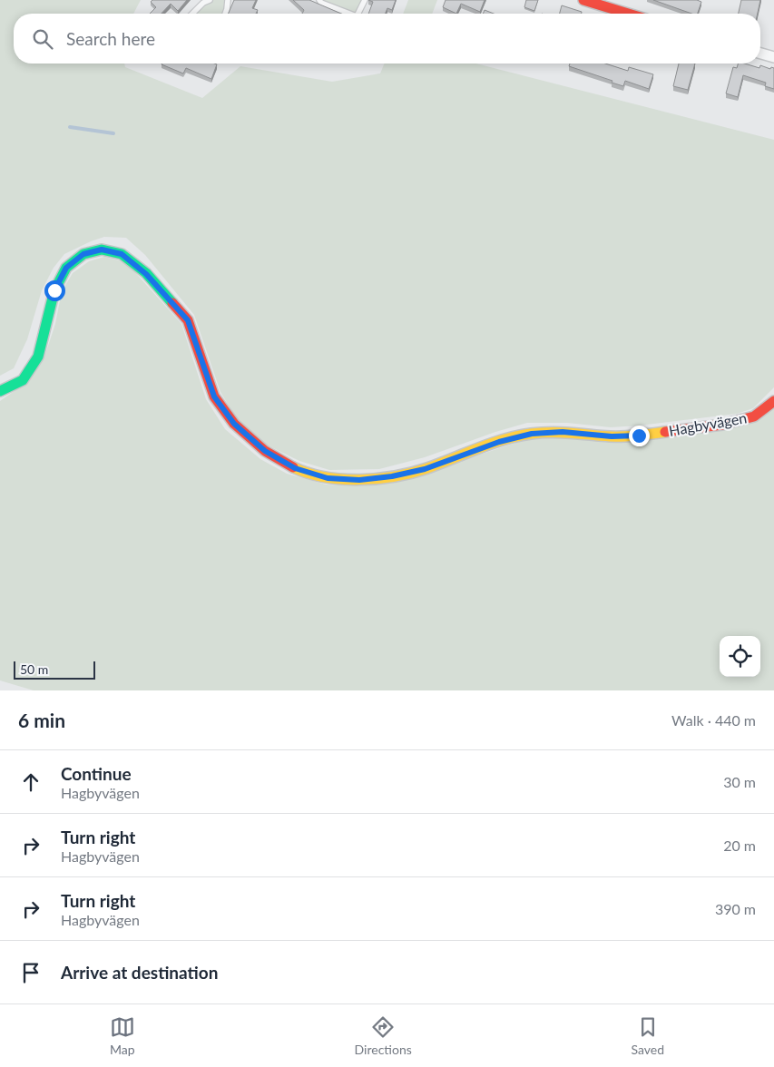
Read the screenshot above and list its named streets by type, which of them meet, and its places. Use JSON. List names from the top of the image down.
{
  "streets": {
    "street": ["Hagbyvägen"]
  },
  "scale_bar": "50 m",
  "page": {
    "search": "Search here",
    "scale": "50 m",
    "heading": ["6 min", "Walk · 440 m"],
    "list": [
      ["Continue", "Hagbyvägen", "30 m"],
      ["Turn right", "Hagbyvägen", "20 m"],
      ["Turn right", "Hagbyvägen", "390 m"],
      "Arrive at destination"
    ],
    "nav": ["Map", "Directions", "Saved"]
  }
}
